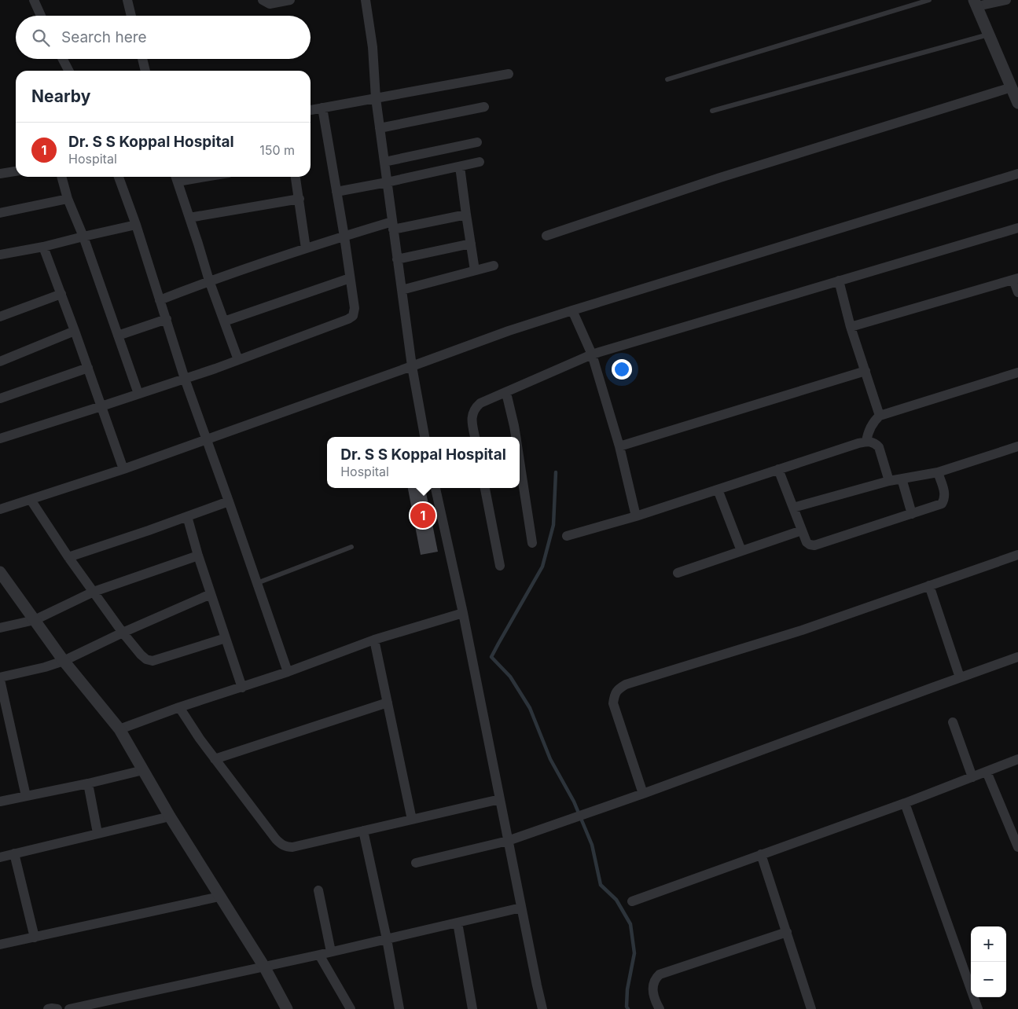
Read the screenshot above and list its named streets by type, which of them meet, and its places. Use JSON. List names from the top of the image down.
{
  "page": {
    "search": "Search here",
    "heading": "Nearby",
    "list": [
      {
        "mark": "1",
        "name": "Dr. S S Koppal Hospital",
        "note": "Hospital",
        "value": "150 m"
      }
    ],
    "popup": ["Dr. S S Koppal Hospital", "Hospital"],
    "pins": "1",
    "map_buttons": ["+", "−"]
  }
}
